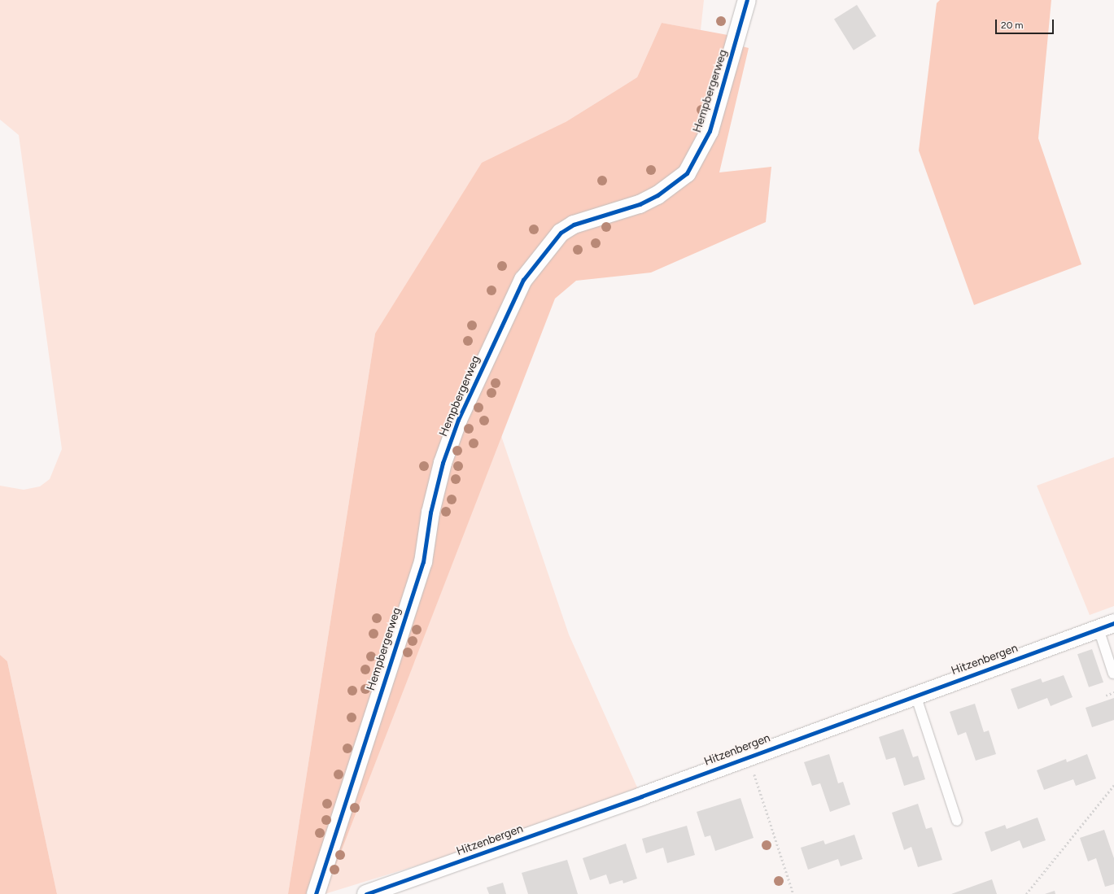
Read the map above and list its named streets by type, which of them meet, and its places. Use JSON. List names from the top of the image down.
{
  "streets": {
    "street": ["Hempbergerweg", "Hitzenbergen"]
  },
  "scale_bar": "20 m"
}
